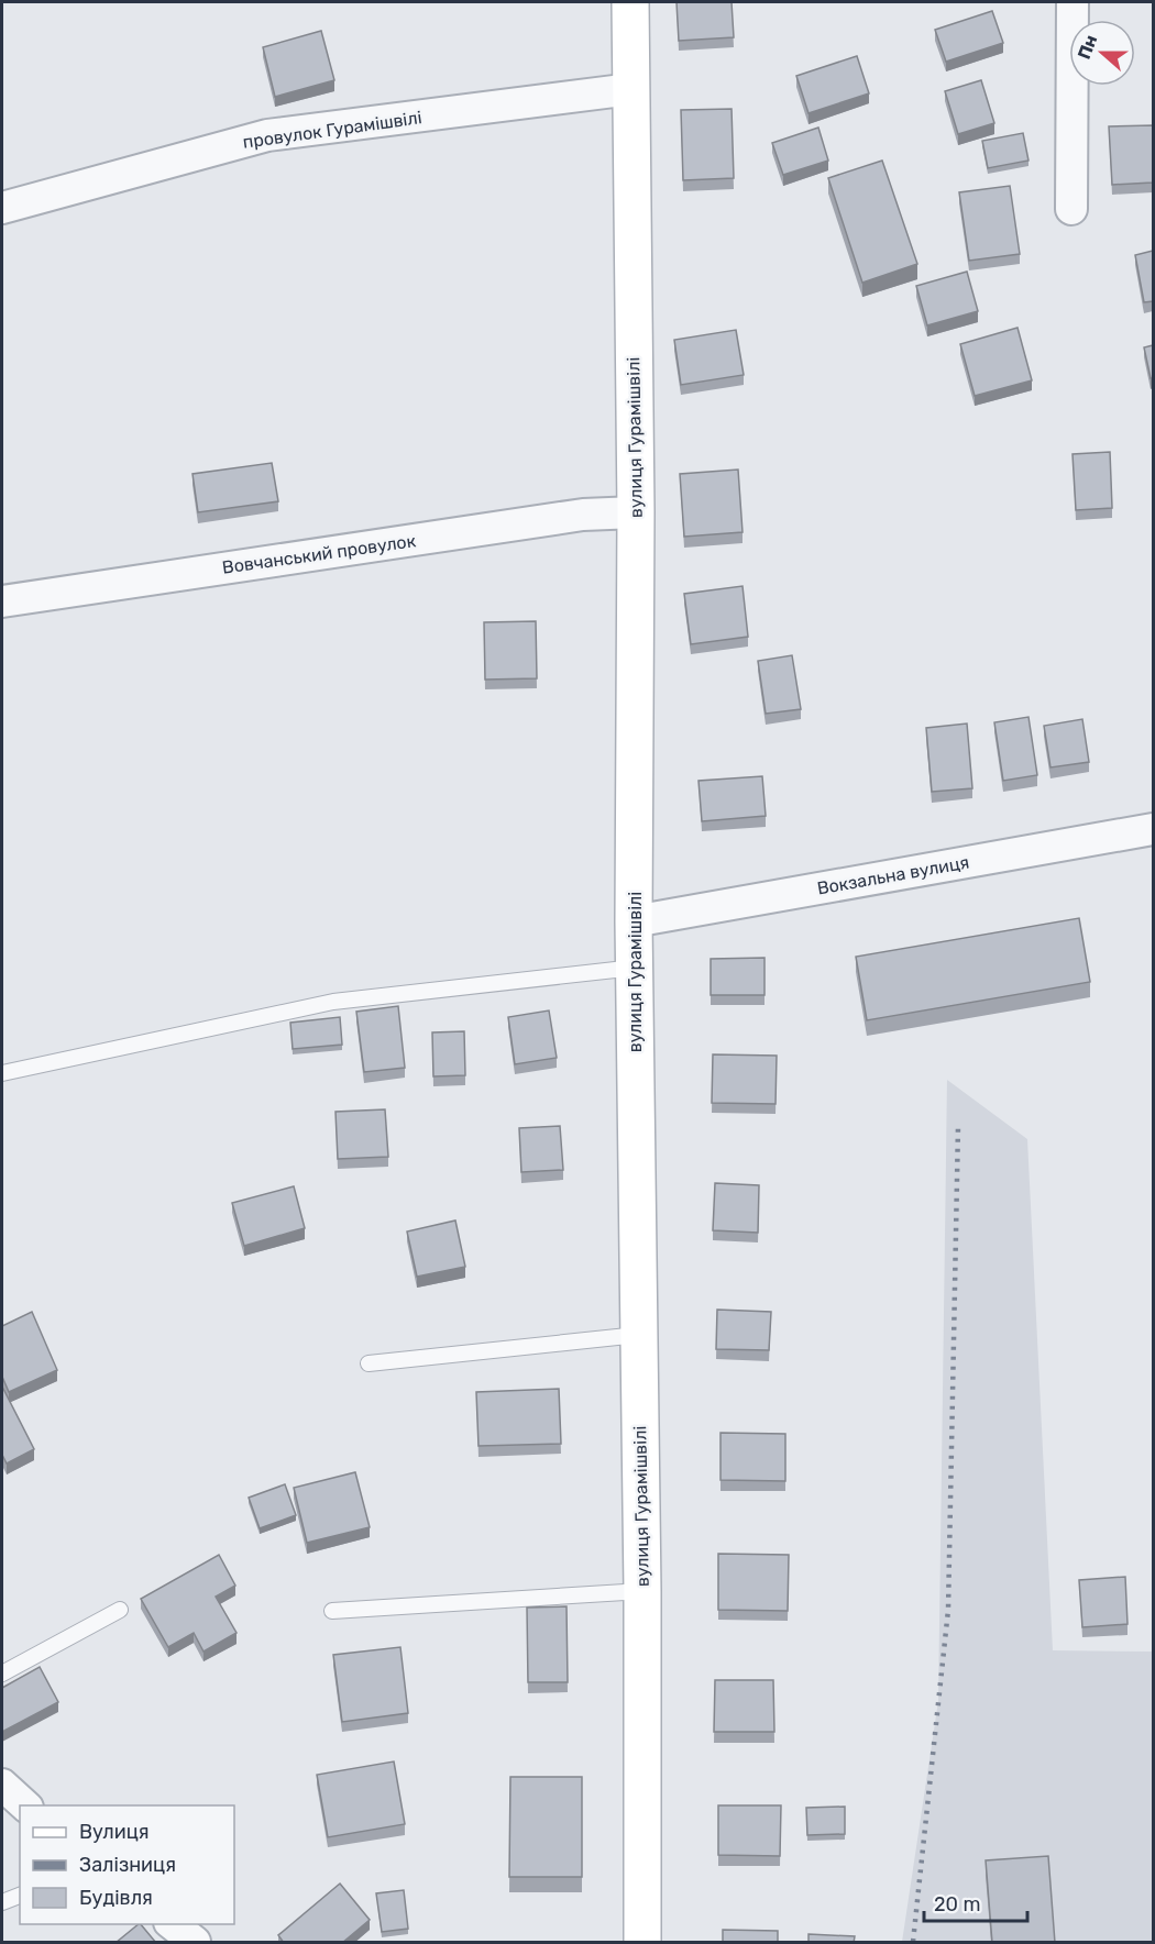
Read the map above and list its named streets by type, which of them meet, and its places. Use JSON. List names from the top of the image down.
{
  "streets": {
    "main road": ["вулиця Гурамішвілі"],
    "street": ["провулок Гурамішвілі", "Вовчанський провулок", "Вокзальна вулиця"]
  },
  "crossings": [
    ["провулок Гурамішвілі", "вулиця Гурамішвілі"],
    ["вулиця Гурамішвілі", "Вовчанський провулок"],
    ["вулиця Гурамішвілі", "Вокзальна вулиця"]
  ],
  "legend": ["Вулиця", "Залізниця", "Будівля"],
  "scale_bar": "20 m",
  "north": "left"
}
